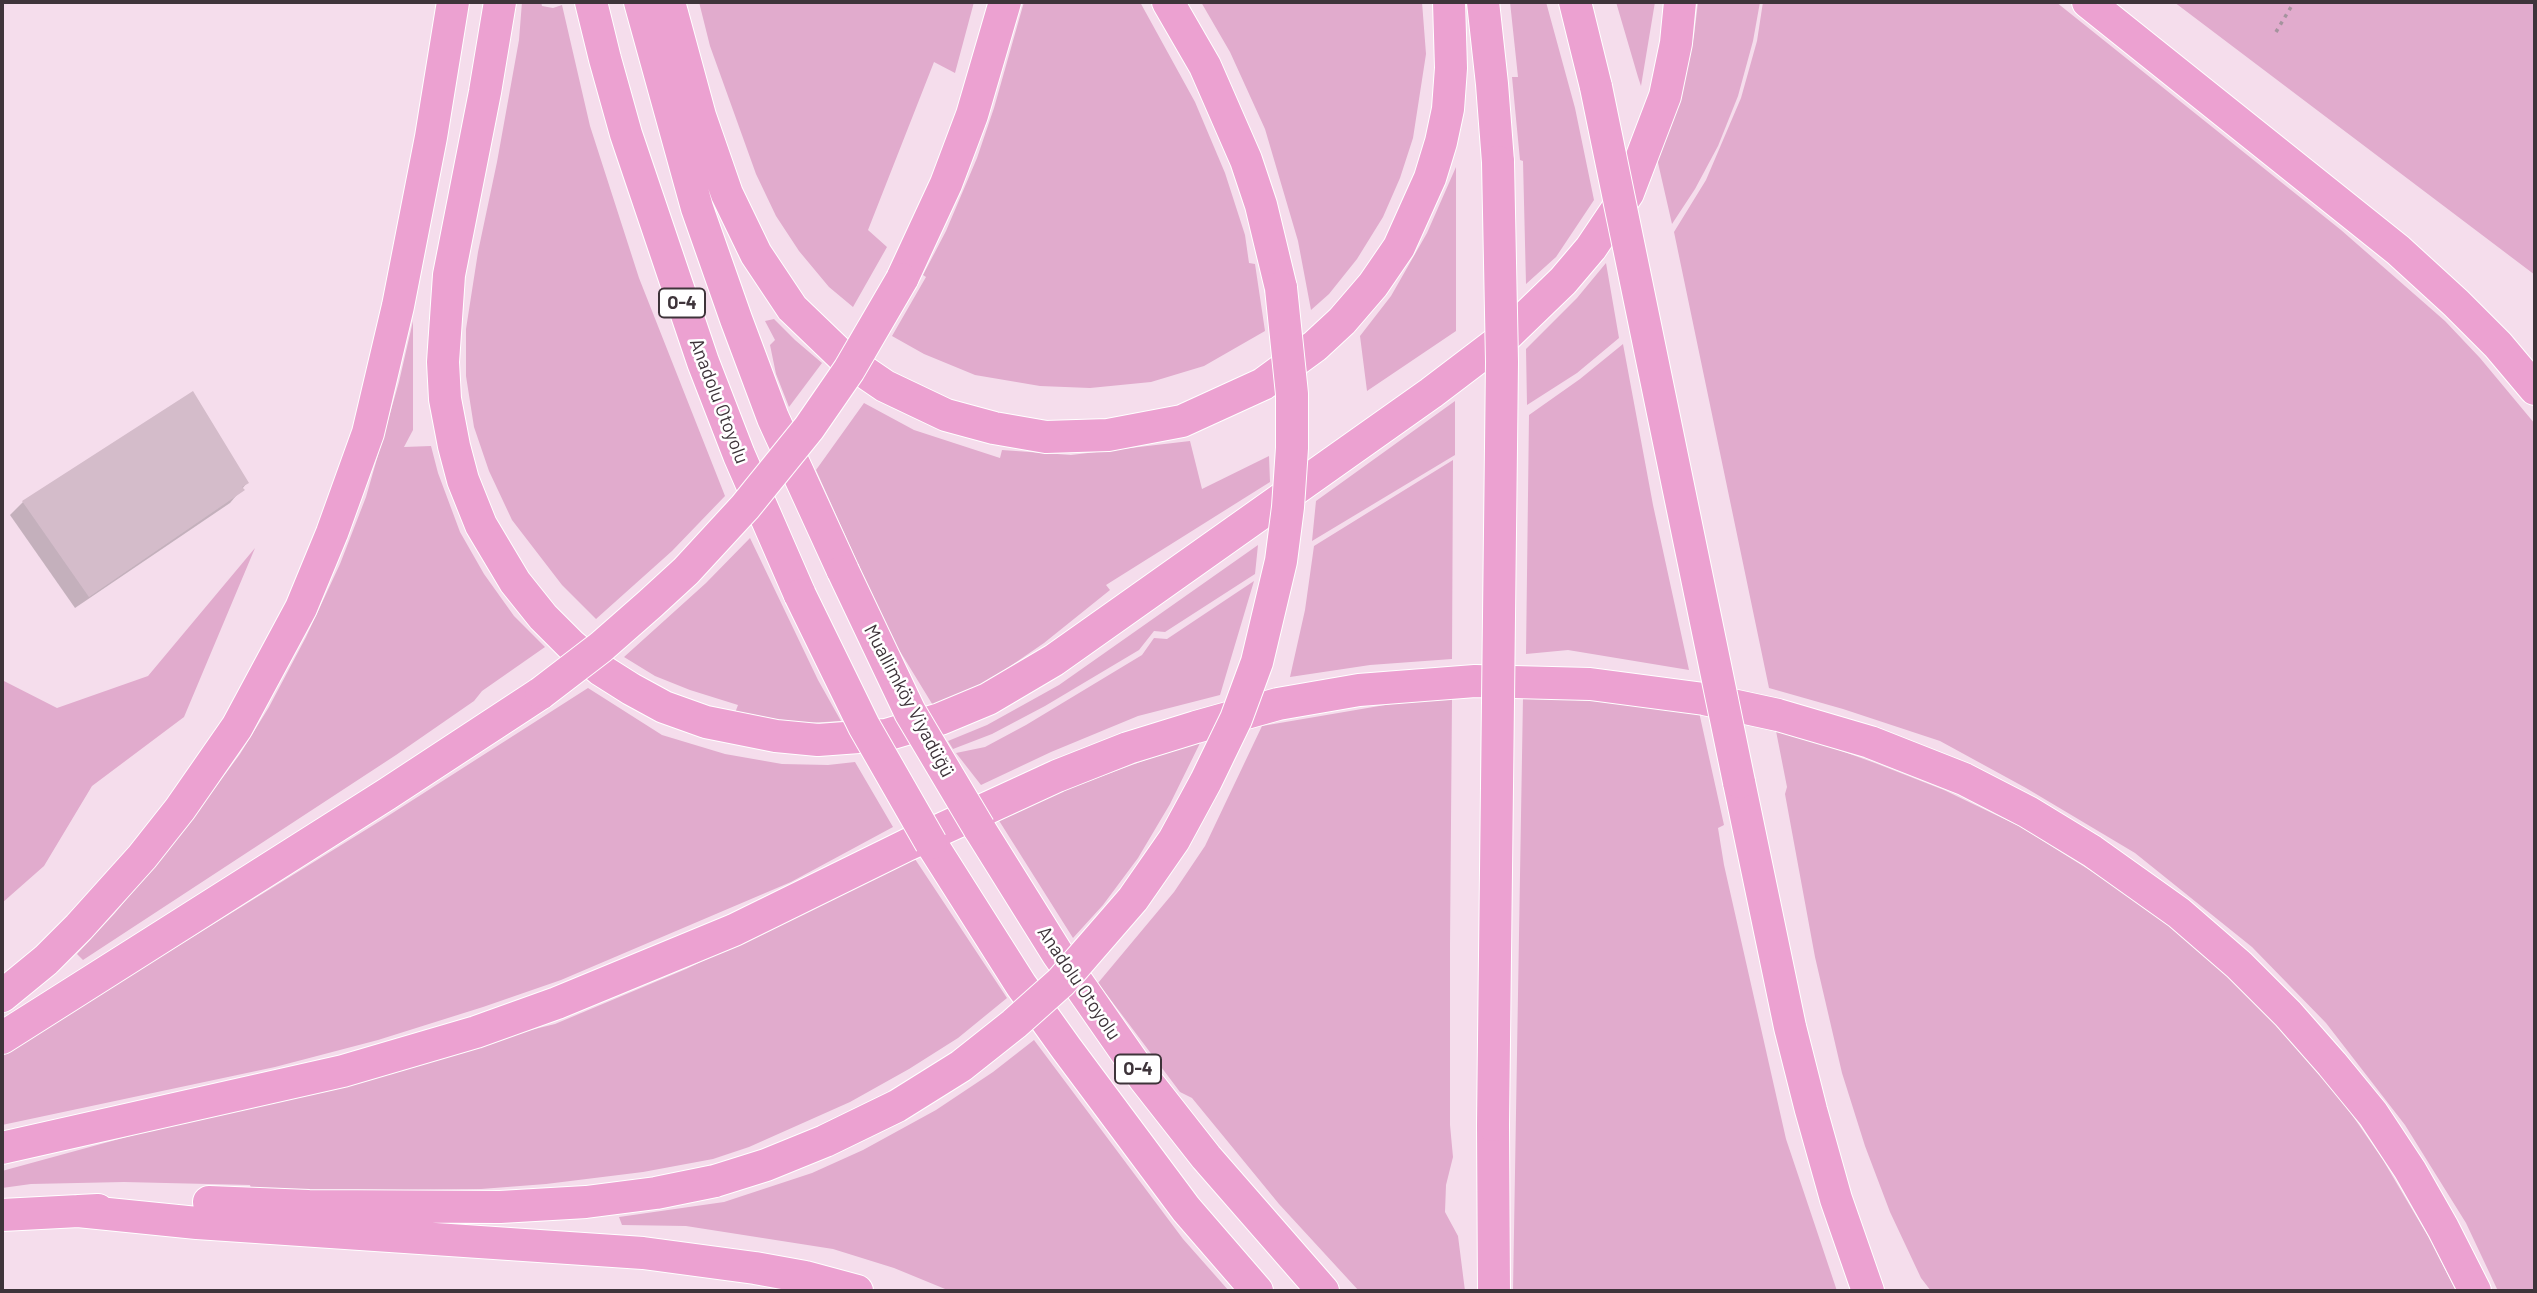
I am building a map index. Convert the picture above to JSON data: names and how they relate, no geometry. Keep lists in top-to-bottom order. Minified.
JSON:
{"streets":{"highway":["O-4","Anadolu Otoyolu","Muallimköy Viyadüğü"]},"crossings":[["Anadolu Otoyolu","Muallimköy Viyadüğü"]]}
